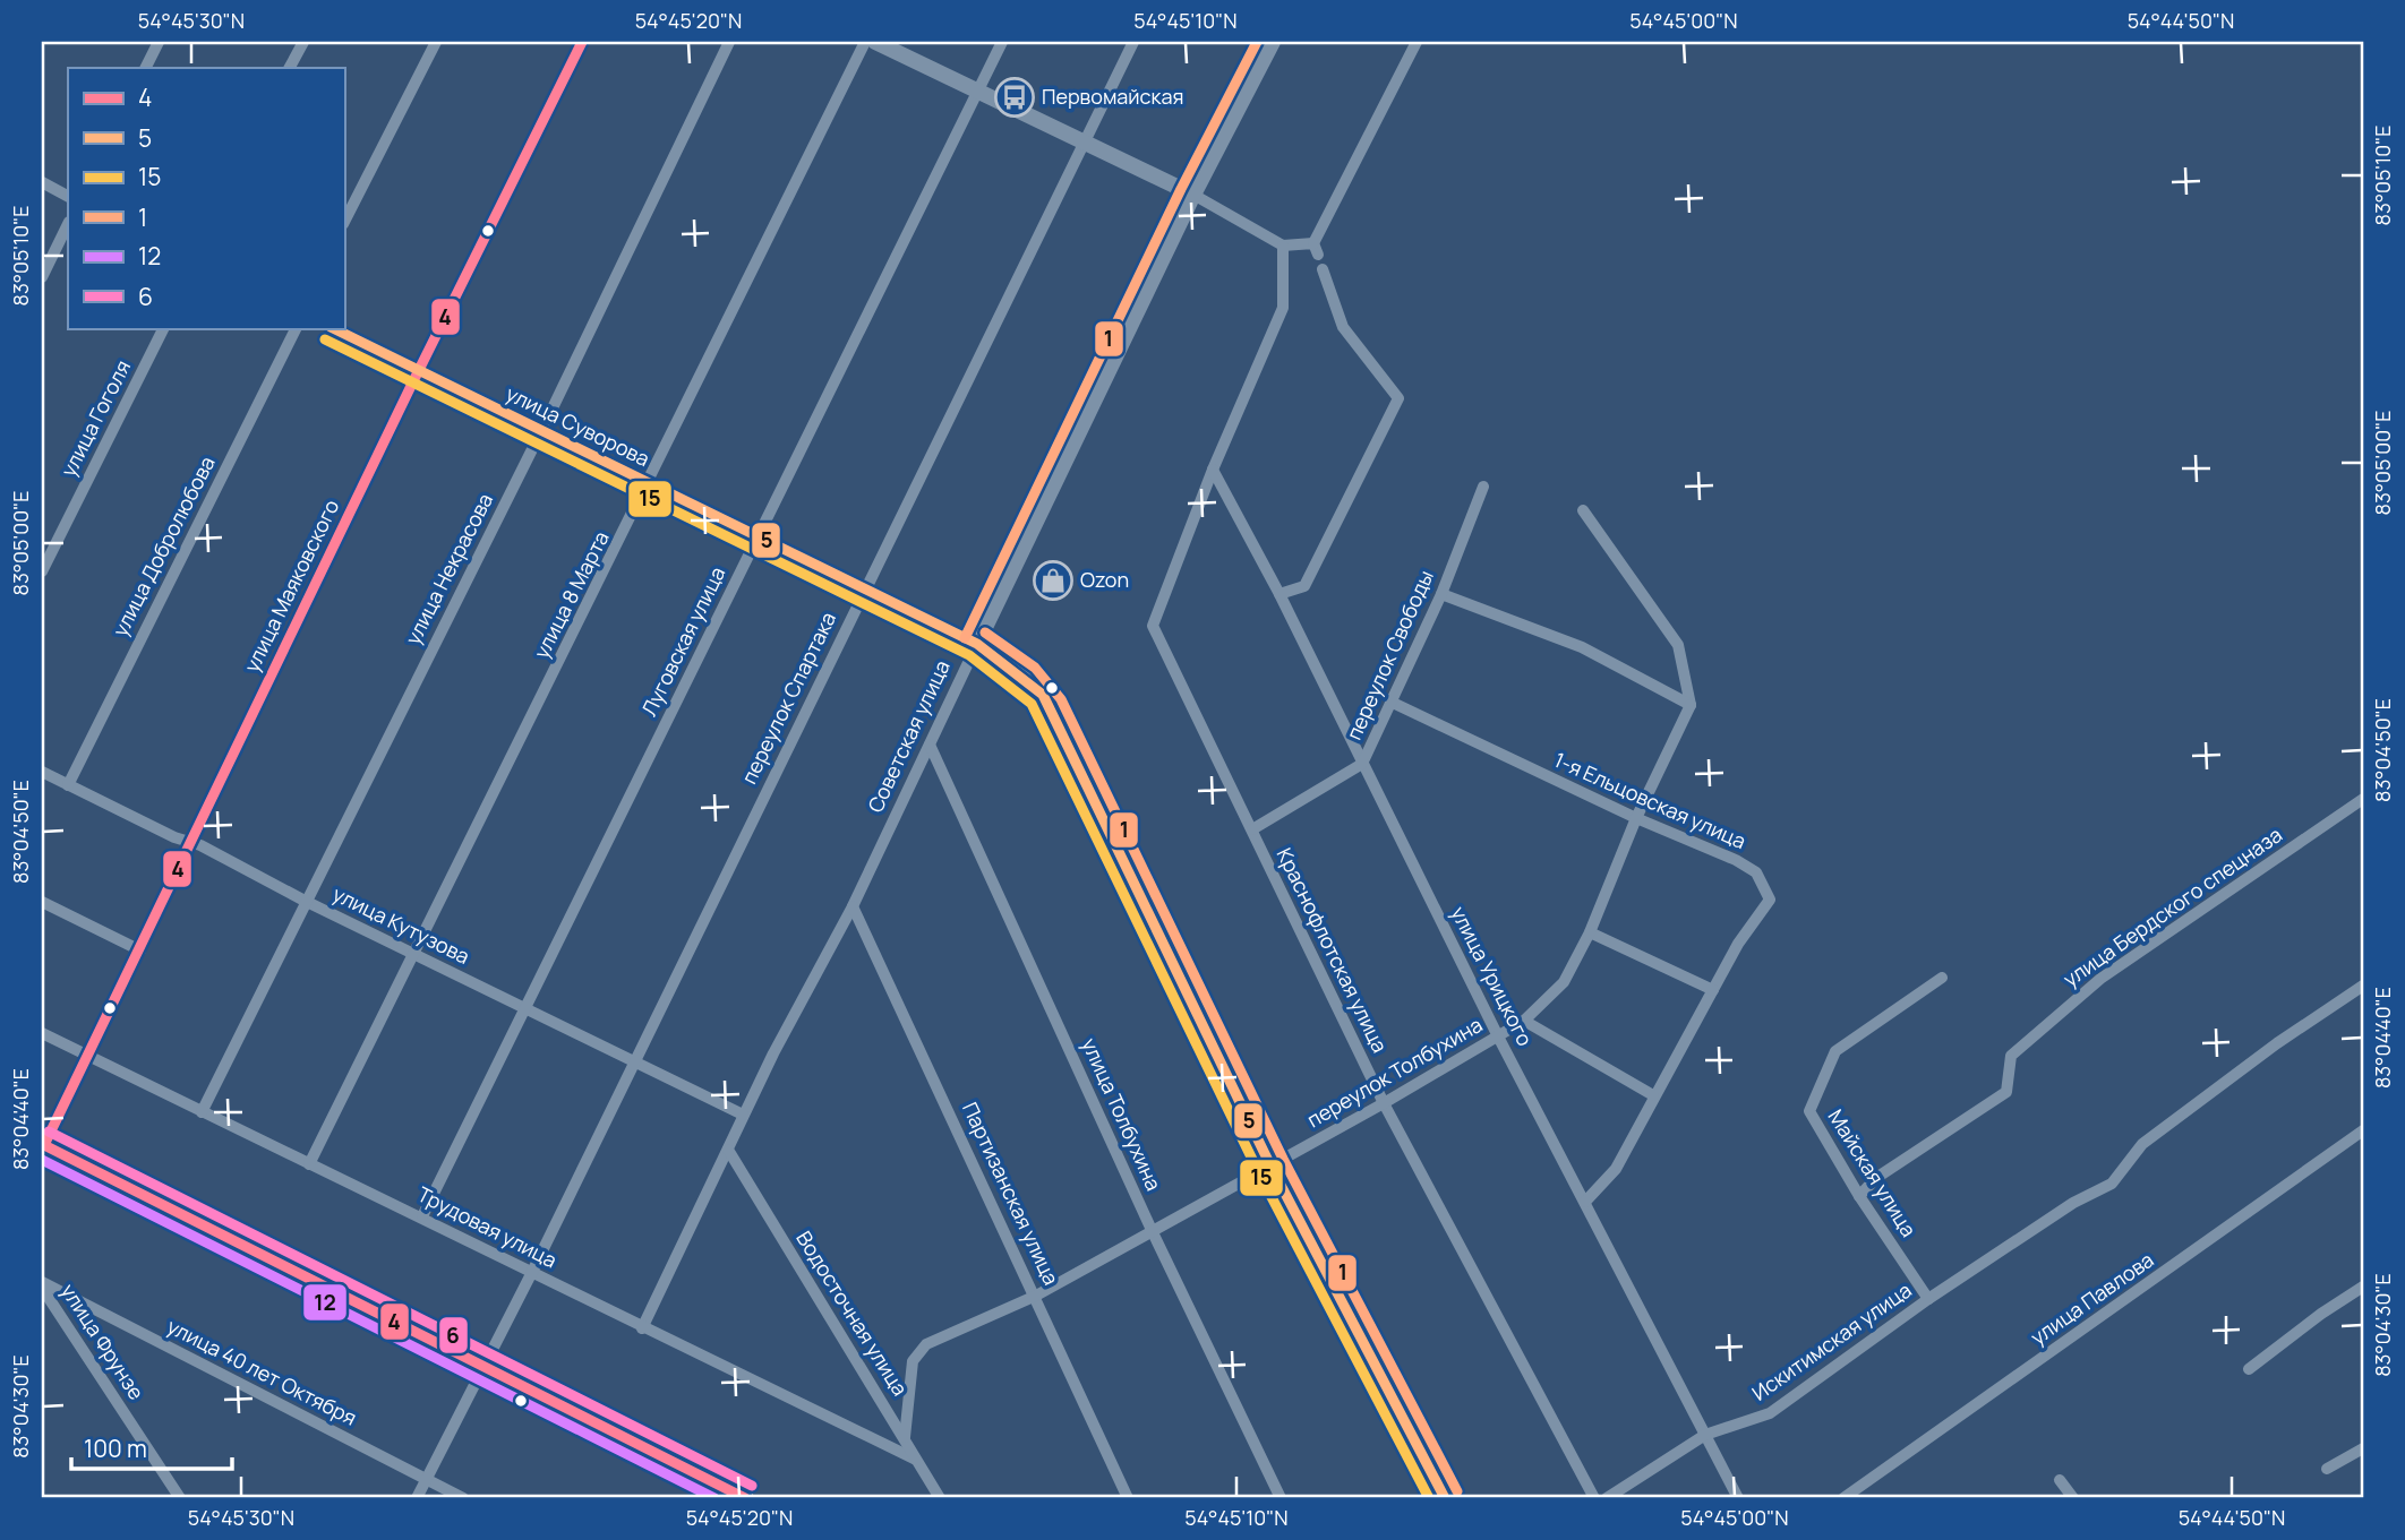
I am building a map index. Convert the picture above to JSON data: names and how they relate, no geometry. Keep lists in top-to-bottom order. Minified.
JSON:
{"streets":{"street":["улица Гоголя","улица Суворова","улица Добролюбова","улица Некрасова","улица Маяковского","улица 8 Марта","Луговская улица","переулок Свободы","переулок Спартака","Советская улица","1-я Ельцовская улица","улица Бердского спецназа","улица Кутузова","Краснофлотская улица","улица Урицкого","переулок Толбухина","улица Толбухина","Майская улица","Партизанская улица","Трудовая улица","улица Павлова","Водосточная улица","улица Фрунзе","Искитимская улица","улица 40 лет Октября"]},"crossings":[["улица Суворова","улица Некрасова"],["улица Суворова","улица Маяковского"],["улица Суворова","улица 8 Марта"],["улица Суворова","Луговская улица"],["улица Суворова","переулок Спартака"],["улица Суворова","Советская улица"],["улица Добролюбова","улица Кутузова"],["улица Некрасова","улица Кутузова"],["улица Некрасова","Трудовая улица"],["улица Маяковского","улица Кутузова"],["улица Маяковского","Трудовая улица"],["улица 8 Марта","улица Кутузова"],["улица 8 Марта","Трудовая улица"],["Луговская улица","улица Кутузова"],["Луговская улица","Трудовая улица"],["переулок Свободы","1-я Ельцовская улица"],["переулок Свободы","Краснофлотская улица"],["переулок Свободы","улица Урицкого"],["переулок Спартака","улица Кутузова"],["переулок Спартака","Трудовая улица"],["переулок Спартака","улица 40 лет Октября"],["Советская улица","улица Кутузова"],["Советская улица","улица Толбухина"],["Советская улица","Партизанская улица"],["Советская улица","Трудовая улица"],["Советская улица","Водосточная улица"],["1-я Ельцовская улица","улица Урицкого"],["1-я Ельцовская улица","переулок Толбухина"],["улица Бердского спецназа","Майская улица"],["Краснофлотская улица","улица Урицкого"],["Краснофлотская улица","переулок Толбухина"],["улица Урицкого","переулок Толбухина"],["улица Урицкого","Искитимская улица"],["переулок Толбухина","улица Толбухина"],["переулок Толбухина","Партизанская улица"],["переулок Толбухина","Водосточная улица"],["Майская улица","Искитимская улица"],["Трудовая улица","Водосточная улица"],["улица Фрунзе","улица 40 лет Октября"]],"places":{"bus stop":["Первомайская"],"shop":["Ozon"]},"lines":["transit line 4","transit line 1","transit line 5","transit line 15","transit line 6","transit line 12"],"legend":["4","5","15","1","12","6"],"scale_bar":"100 m","coordinates":["54°45'30\"N","54°45'20\"N","54°45'10\"N","54°45'00\"N","54°44'50\"N","83°05'10\"E","83°05'00\"E","83°04'50\"E","83°04'40\"E","83°04'30\"E"]}
